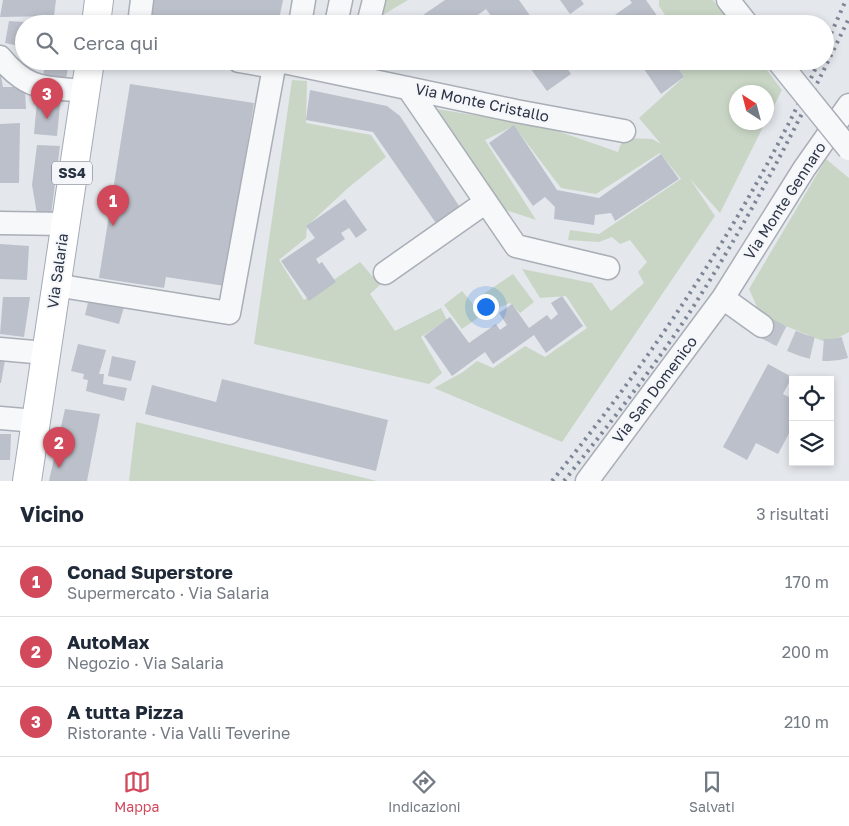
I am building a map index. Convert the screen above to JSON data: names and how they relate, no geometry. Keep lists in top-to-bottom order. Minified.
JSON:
{"streets":{"main road":["SS4","Via Salaria"],"street":["Via Monte Cristallo","Via Monte Gennaro","Via San Domenico"]},"crossings":[["Via Monte Gennaro","Via San Domenico"]],"north":"top left","page":{"search":"Cerca qui","pins":["3","1","2"],"heading":["Vicino","3 risultati"],"list":[{"mark":"1","name":"Conad Superstore","note":"Supermercato · Via Salaria","value":"170 m"},{"mark":"2","name":"AutoMax","note":"Negozio · Via Salaria","value":"200 m"},{"mark":"3","name":"A tutta Pizza","note":"Ristorante · Via Valli Teverine","value":"210 m"}],"nav":["Mappa","Indicazioni","Salvati"]}}
